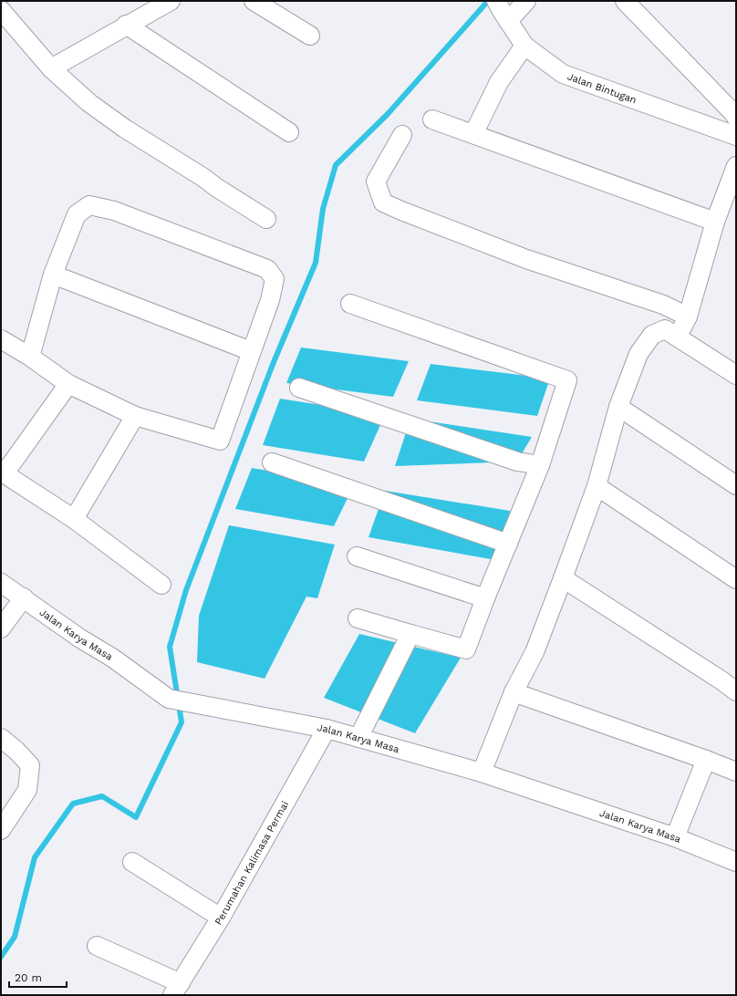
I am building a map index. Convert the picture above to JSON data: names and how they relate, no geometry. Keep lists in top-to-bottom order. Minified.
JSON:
{"streets":{"street":["Jalan Bintugan","Jalan Karya Masa","Perumahan Kalimasa Permai"]},"crossings":[["Jalan Karya Masa","Perumahan Kalimasa Permai"]],"scale_bar":"20 m"}
